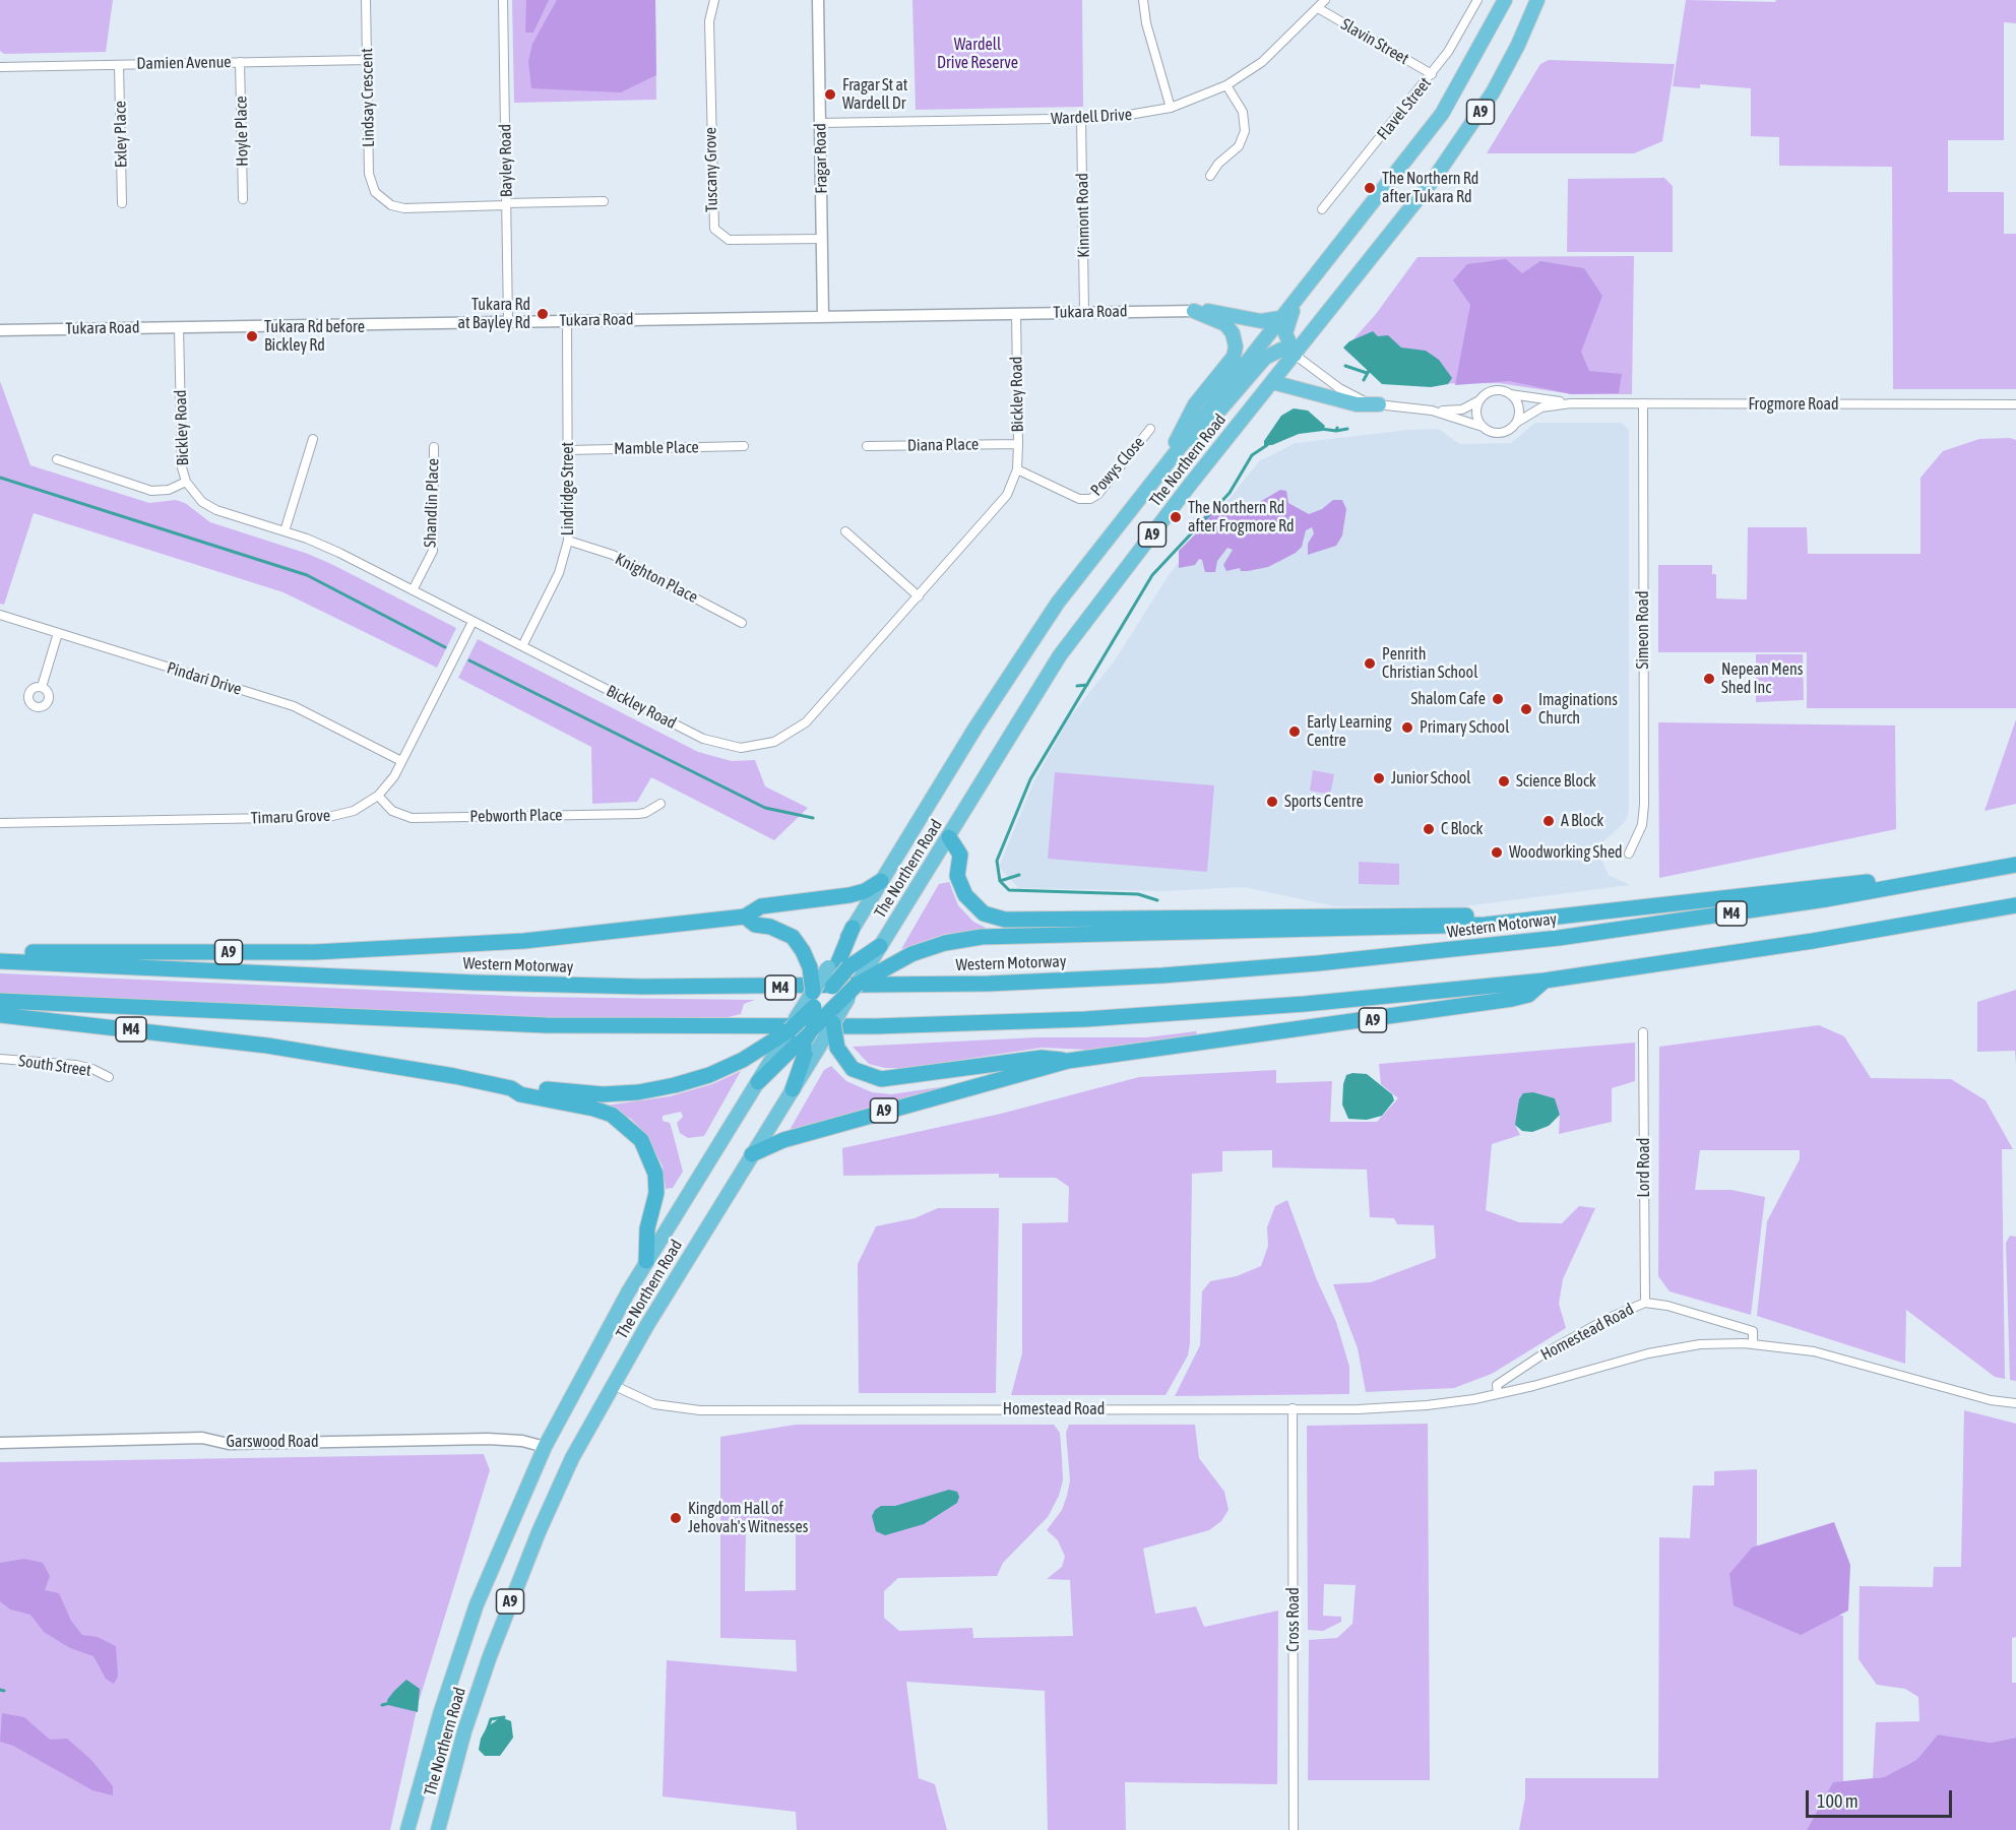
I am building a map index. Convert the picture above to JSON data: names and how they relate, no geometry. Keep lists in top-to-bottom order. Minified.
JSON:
{"streets":{"highway":["A9","The Northern Road","M4","Western Motorway"],"street":["Slavin Street","Damien Avenue","Lindsay Crescent","Flavel Street","Wardell Drive","Hoyle Place","Exley Place","Fragar Road","Bayley Road","Tuscany Grove","Kinmont Road","Tukara Road","Bickley Road","Frogmore Road","Diana Place","Mamble Place","Powys Close","Lindridge Street","Shandlin Place","Knighton Place","Simeon Road","Pindari Drive","Pebworth Place","Timaru Grove","South Street","Lord Road","Homestead Road","Garswood Road","Cross Road"]},"crossings":[["Slavin Street","Flavel Street"],["Slavin Street","Wardell Drive"],["Damien Avenue","Lindsay Crescent"],["Damien Avenue","Hoyle Place"],["Damien Avenue","Exley Place"],["A9","The Northern Road"],["A9","M4"],["A9","Western Motorway"],["Wardell Drive","Fragar Road"],["Wardell Drive","Kinmont Road"],["Fragar Road","Tuscany Grove"],["Fragar Road","Tukara Road"],["Bayley Road","Tukara Road"],["Kinmont Road","Tukara Road"],["Tukara Road","Bickley Road"],["Tukara Road","Lindridge Street"],["Bickley Road","Diana Place"],["Bickley Road","Powys Close"],["Bickley Road","Lindridge Street"],["Bickley Road","Shandlin Place"],["Bickley Road","Timaru Grove"],["Frogmore Road","Simeon Road"],["Mamble Place","Lindridge Street"],["The Northern Road","M4"],["The Northern Road","Homestead Road"],["The Northern Road","Garswood Road"],["Lindridge Street","Knighton Place"],["Pindari Drive","Timaru Grove"],["Pebworth Place","Timaru Grove"],["M4","Western Motorway"],["Lord Road","Homestead Road"],["Homestead Road","Cross Road"]],"parks":["Wardell Drive Reserve"],"places":["Fragar St at Wardell Dr","The Northern Rd after Tukara Rd","Tukara Rd at Bayley Rd","Tukara Rd before Bickley Rd","The Northern Rd after Frogmore Rd","Penrith Christian School","Nepean Mens Shed Inc","Shalom Cafe","Imaginations Church","Primary School","Early Learning Centre","Junior School","Science Block","Sports Centre","A Block","C Block","Woodworking Shed","Kingdom Hall of Jehovah's Witnesses"],"scale_bar":"100 m"}
